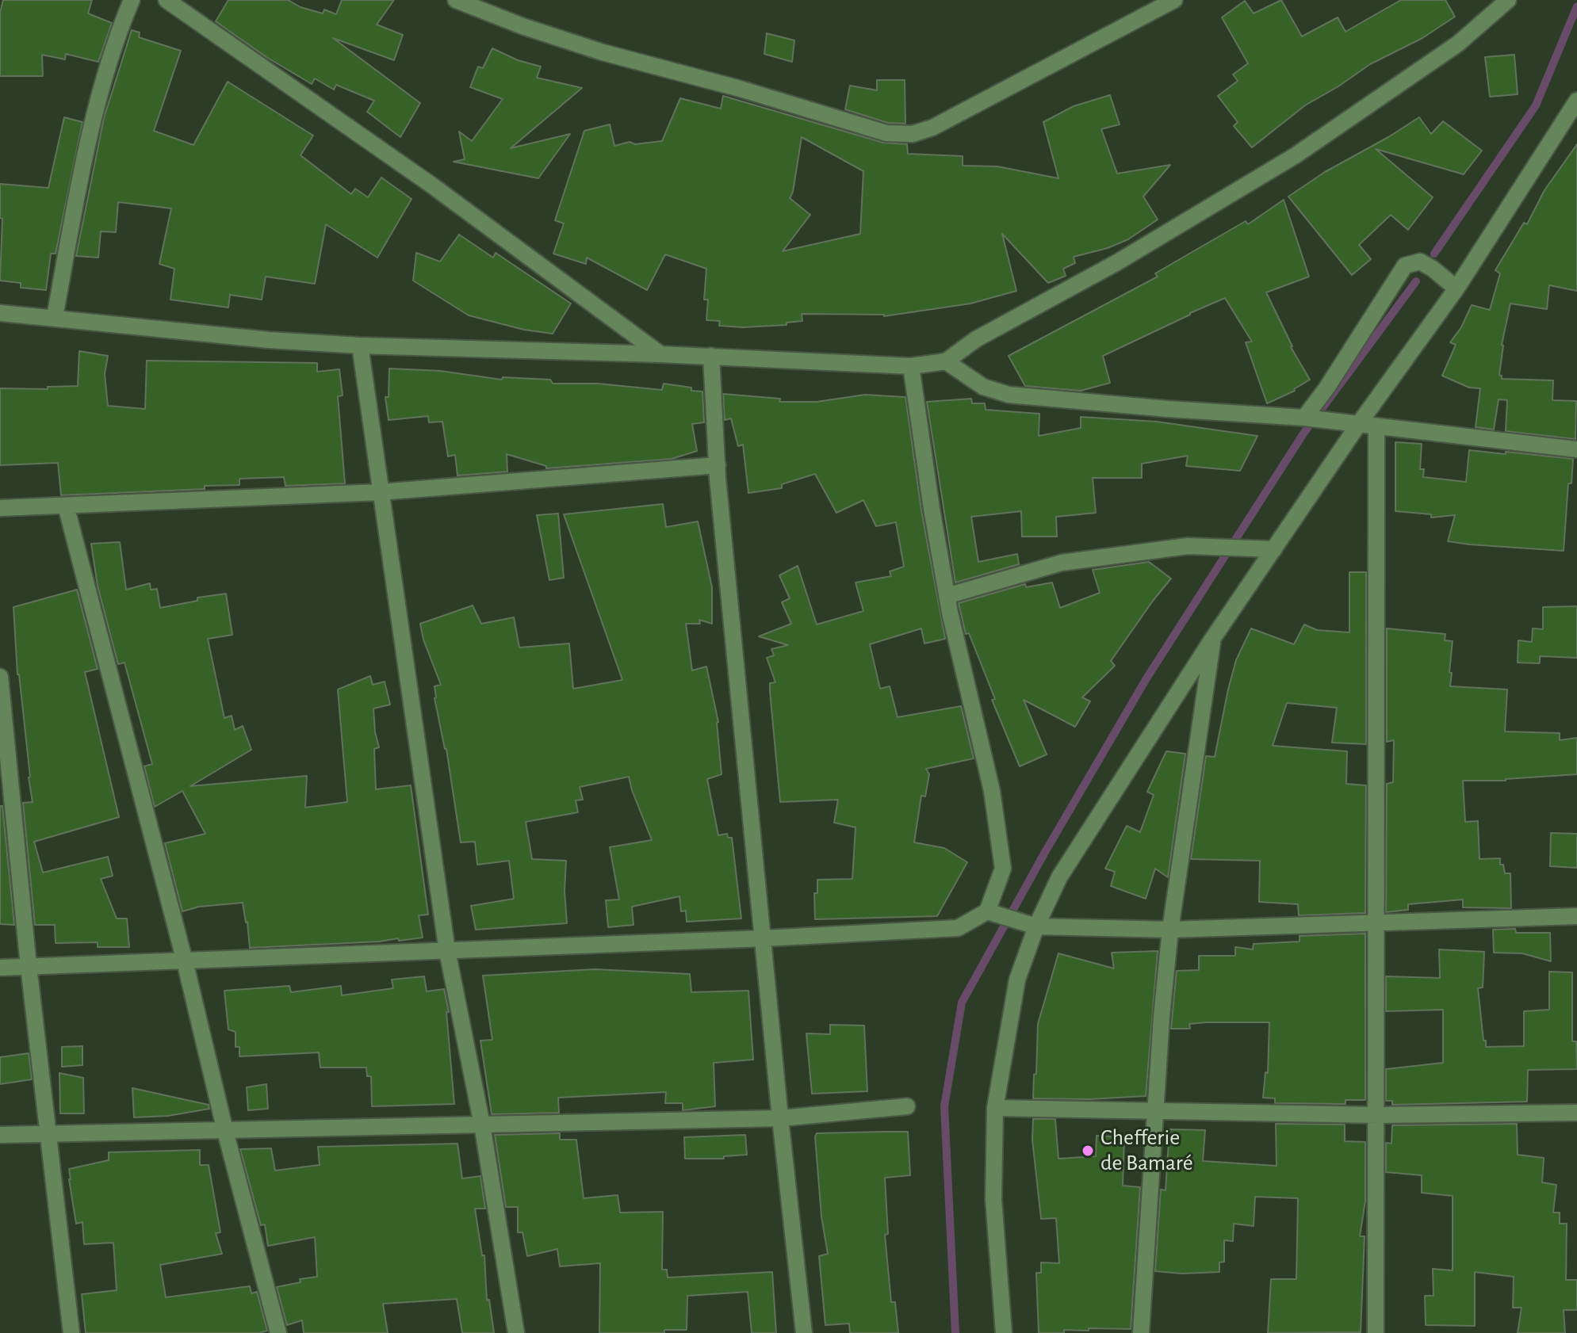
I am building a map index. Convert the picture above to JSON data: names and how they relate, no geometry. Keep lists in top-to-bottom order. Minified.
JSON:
{"places":["Chefferie de Bamaré"]}
